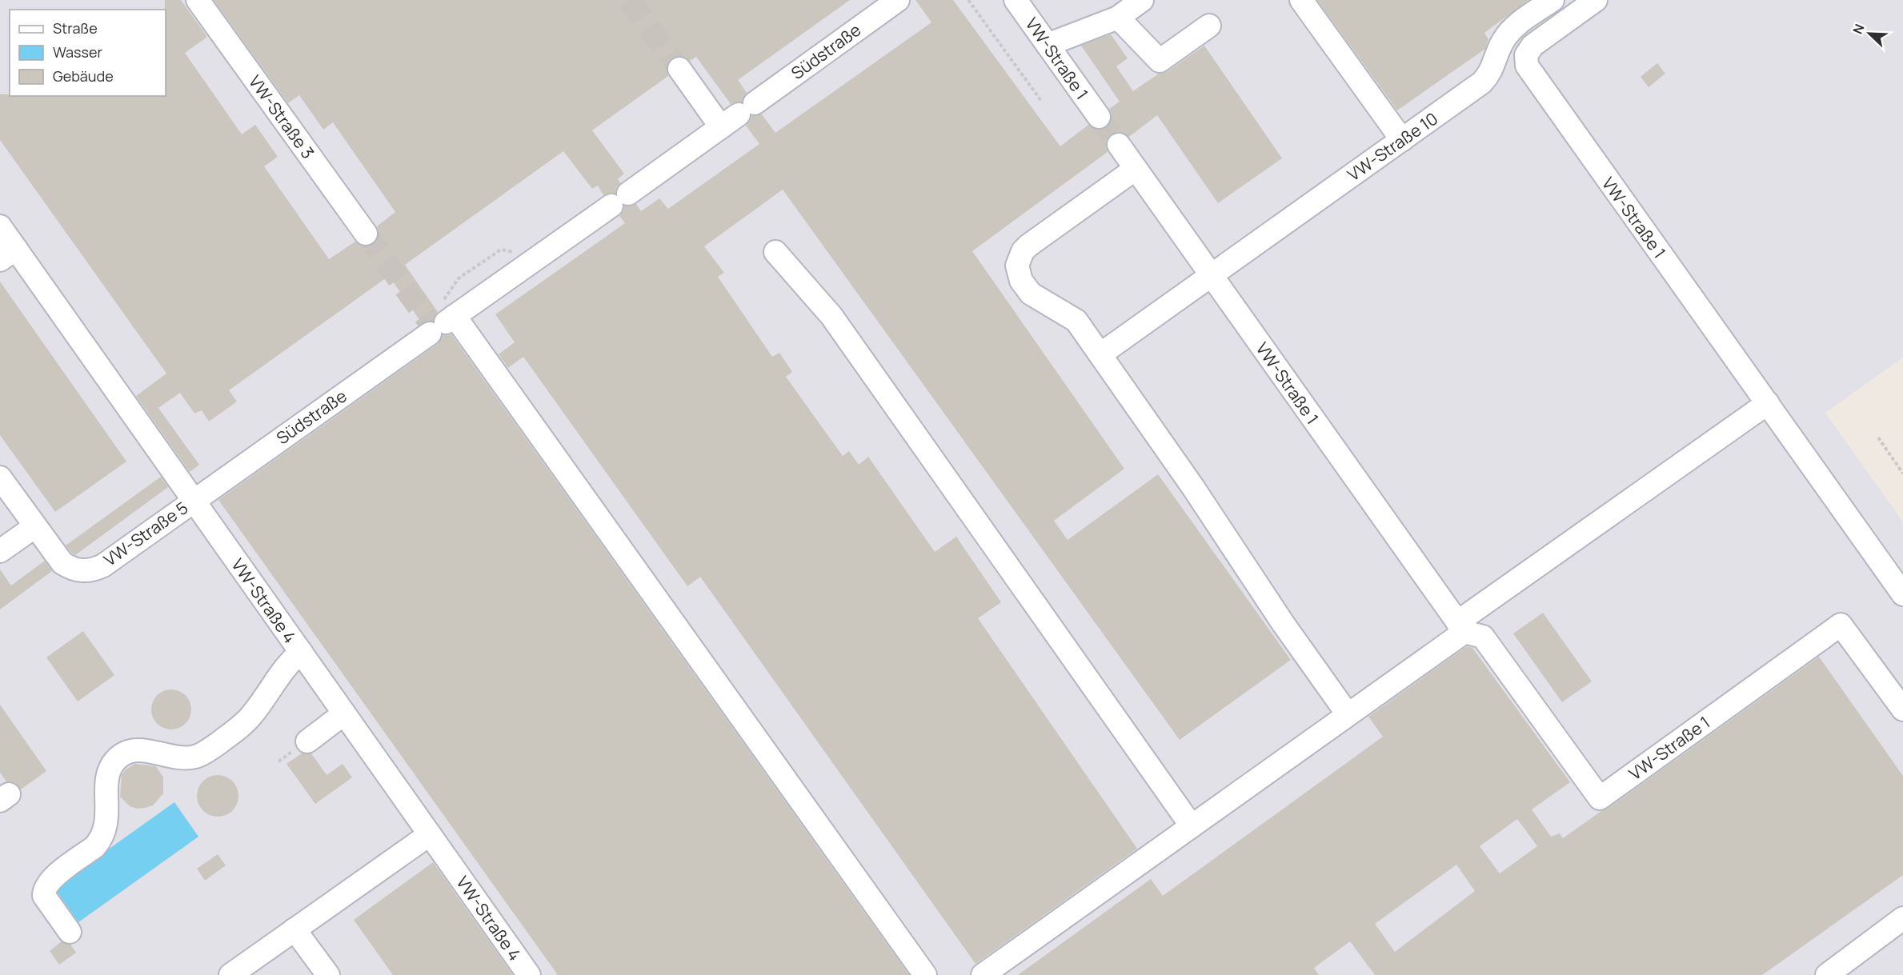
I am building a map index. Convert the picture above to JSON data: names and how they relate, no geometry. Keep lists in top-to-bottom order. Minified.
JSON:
{"streets":{"street":["Südstraße","VW-Straße 1","VW-Straße 3","VW-Straße 10","VW-Straße 5","VW-Straße 4"]},"crossings":[["Südstraße","VW-Straße 5"],["Südstraße","VW-Straße 4"],["VW-Straße 1","VW-Straße 10"],["VW-Straße 5","VW-Straße 4"]],"legend":["Straße","Wasser","Gebäude"],"north":"top left"}
